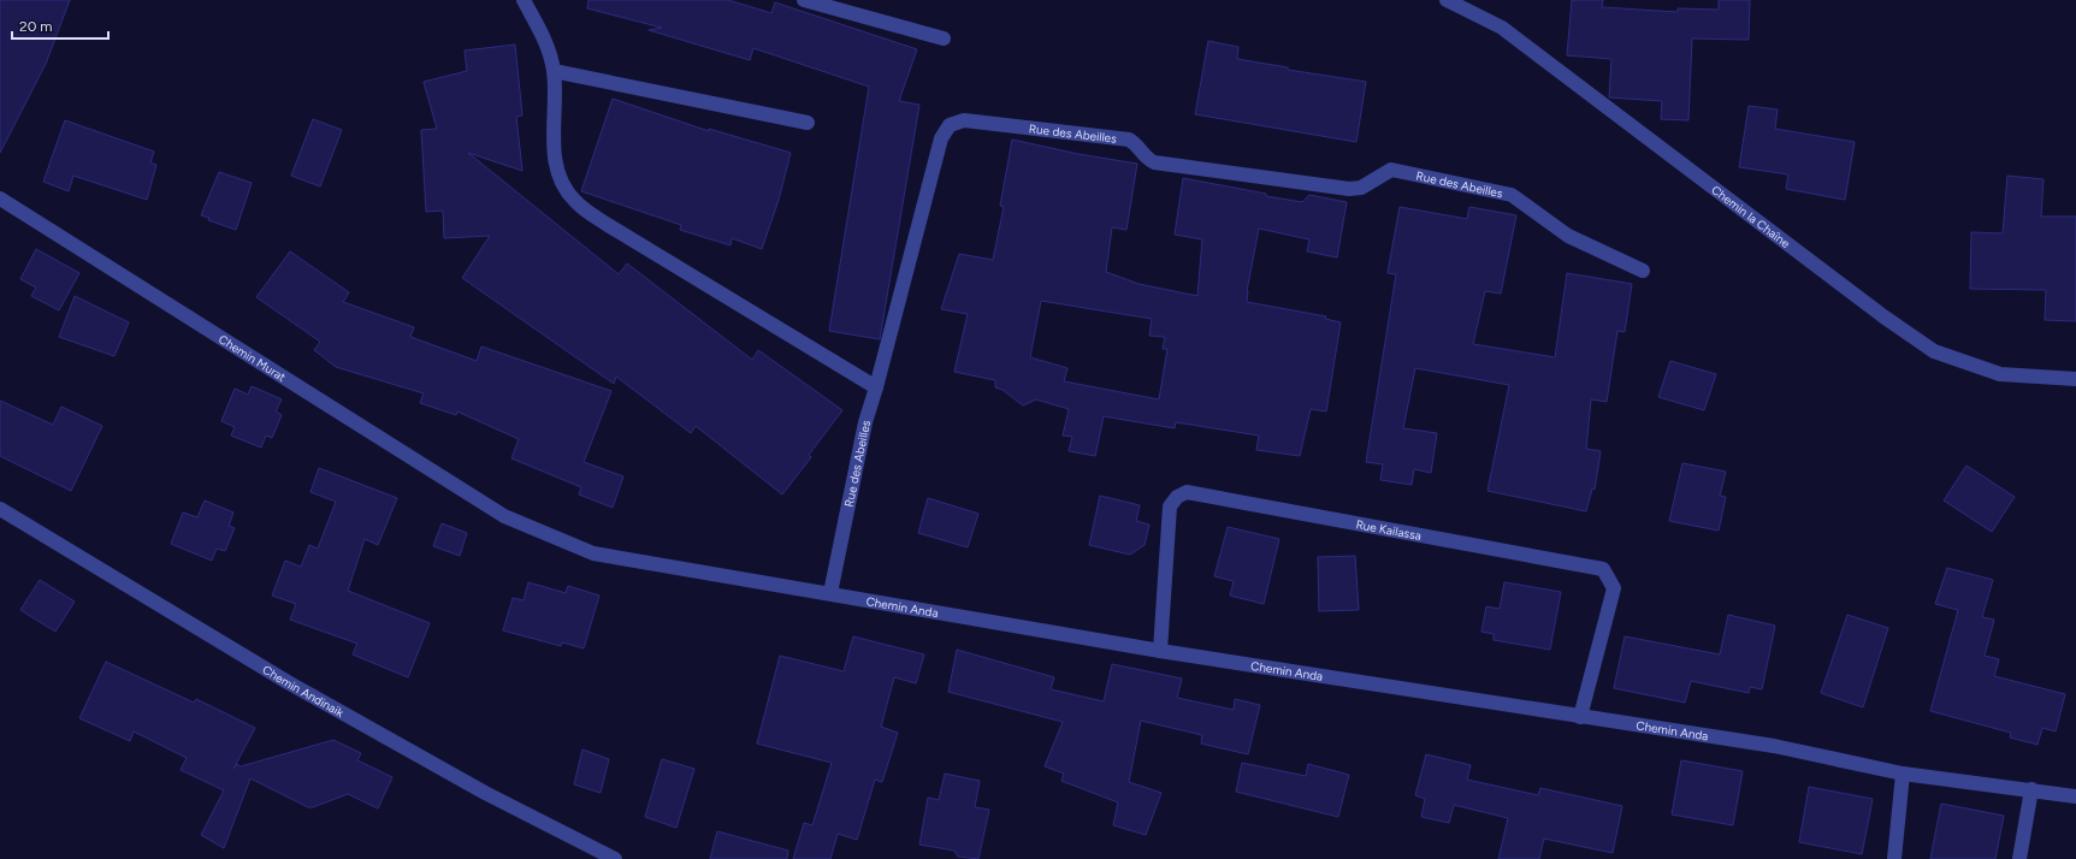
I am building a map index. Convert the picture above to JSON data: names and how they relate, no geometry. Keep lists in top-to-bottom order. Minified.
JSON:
{"streets":{"street":["Rue des Abeilles","Chemin la Chaîne","Chemin Murat","Rue Kailassa","Chemin Anda","Chemin Andinaik"]},"crossings":[["Rue des Abeilles","Chemin Anda"],["Chemin Murat","Chemin Anda"],["Rue Kailassa","Chemin Anda"]],"scale_bar":"20 m"}
